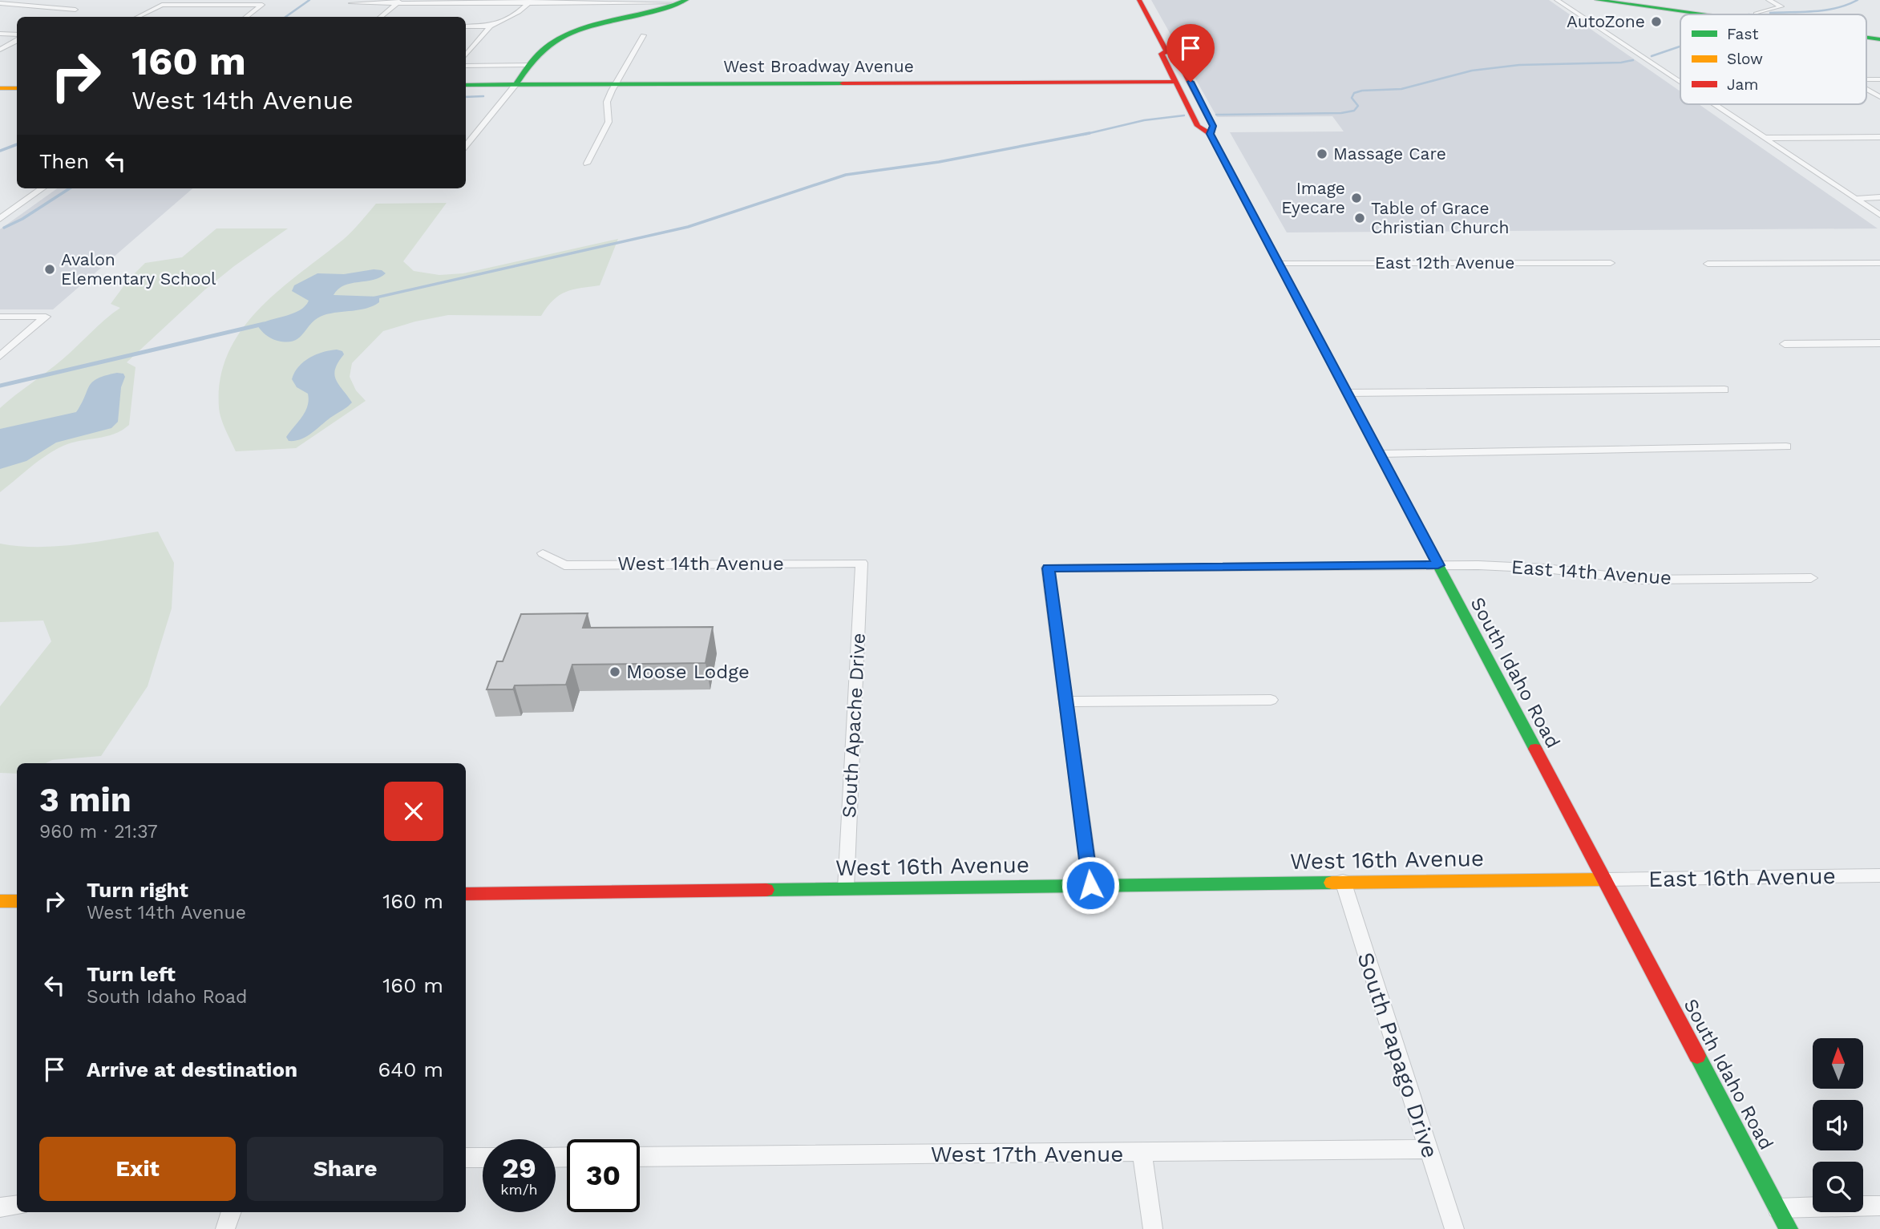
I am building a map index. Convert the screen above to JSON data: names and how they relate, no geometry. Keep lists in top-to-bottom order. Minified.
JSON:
{"streets":{"main road":["West Broadway Avenue","South Idaho Road","West 16th Avenue"],"street":["East 12th Avenue","West 14th Avenue","East 14th Avenue","South Apache Drive","East 16th Avenue","South Papago Drive","West 17th Avenue"]},"crossings":[["West Broadway Avenue","South Idaho Road"],["East 12th Avenue","South Idaho Road"],["West 14th Avenue","South Apache Drive"],["East 14th Avenue","South Idaho Road"],["South Idaho Road","West 16th Avenue"],["South Idaho Road","East 16th Avenue"],["South Apache Drive","West 16th Avenue"],["West 16th Avenue","East 16th Avenue"],["West 16th Avenue","South Papago Drive"],["South Papago Drive","West 17th Avenue"]],"places":["AutoZone","Massage Care","Image Eyecare","Table of Grace Christian Church","Avalon Elementary School","Moose Lodge"],"legend":["Fast","Slow","Jam"],"north":"top","page":{"turn":["160 m","West 14th Avenue"],"then":"Then","heading":["3 min","960 m · 21:37"],"list":[{"name":"Turn right","note":"West 14th Avenue","value":"160 m"},{"name":"Turn left","note":"South Idaho Road","value":"160 m"},{"name":"Arrive at destination","value":"640 m"}],"buttons":["Exit","Share"],"speed":"29 km/h","limit":"30"}}
